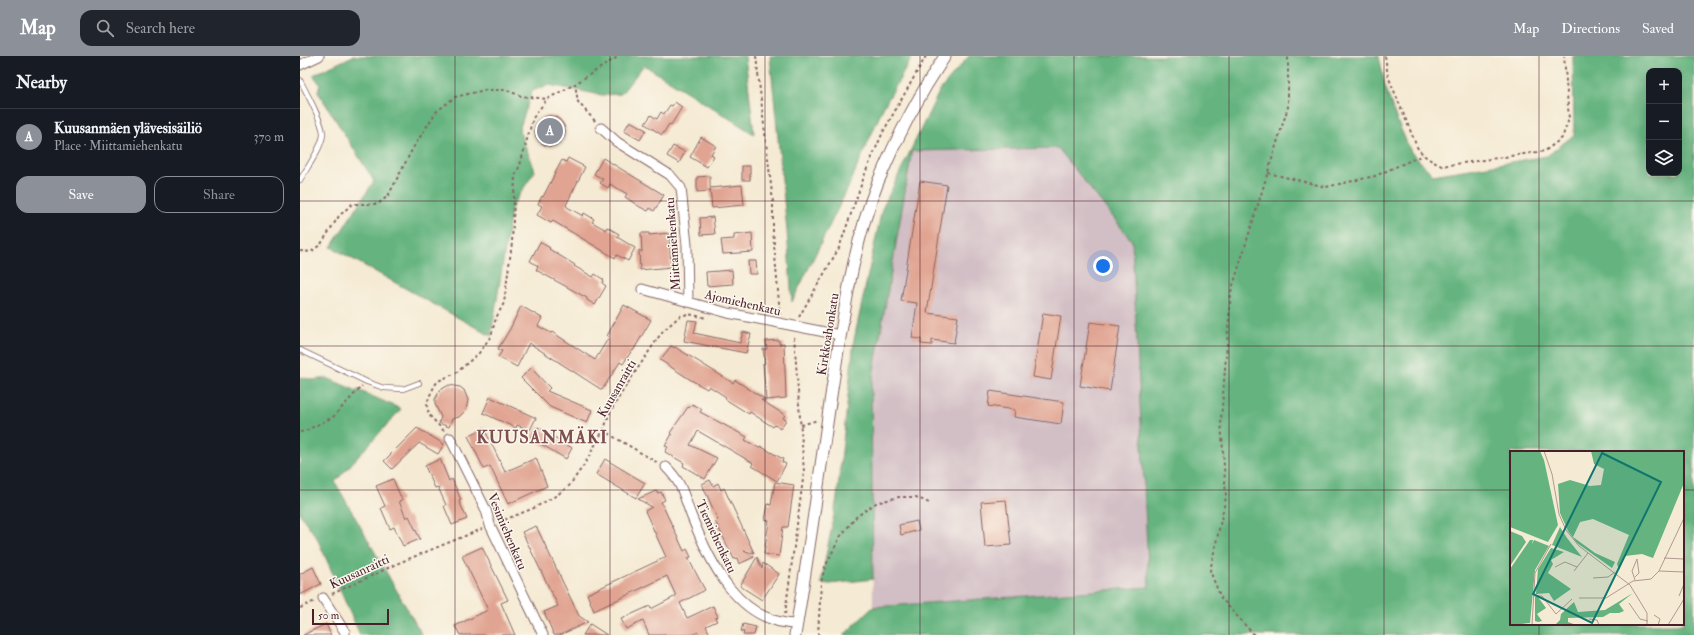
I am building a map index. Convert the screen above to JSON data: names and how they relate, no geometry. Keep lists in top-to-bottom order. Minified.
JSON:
{"streets":{"street":["Miittamiehenkatu","Ajomiehenkatu","Kirkkoahonkatu","Vesimiehenkatu","Tiemiehenkatu"],"path":["Kuusanraitti"]},"crossings":[["Miittamiehenkatu","Ajomiehenkatu"],["Ajomiehenkatu","Kirkkoahonkatu"],["Kirkkoahonkatu","Tiemiehenkatu"],["Kuusanraitti","Vesimiehenkatu"]],"districts":["KUUSANMÄKI"],"scale_bar":"50 m","page":{"header":"Map","search":"Search here","nav":["Map","Directions","Saved"],"heading":"Nearby","map_buttons":["+","−"],"list":[{"mark":"A","name":"Kuusanmäen ylävesisäiliö","note":"Place · Miittamiehenkatu","value":"370 m"}],"pins":"A","buttons":["Save","Share"],"scale":"50 m"}}
